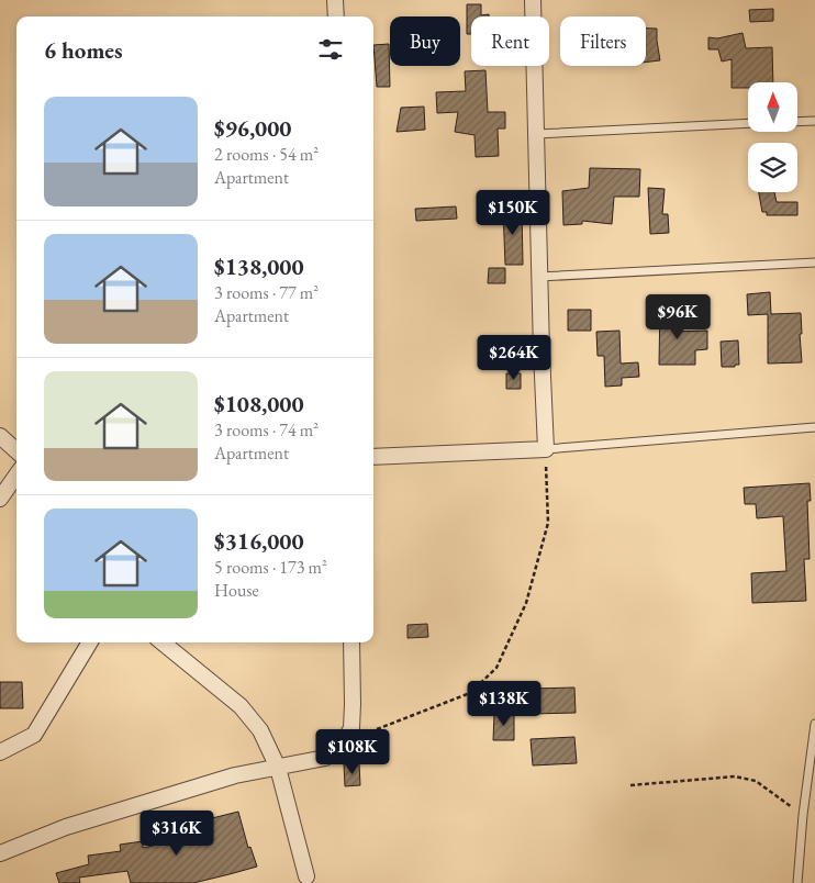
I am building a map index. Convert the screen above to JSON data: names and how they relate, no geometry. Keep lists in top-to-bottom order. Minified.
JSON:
{"north":"top","page":{"chip":["Buy","Rent","Filters"],"heading":"6 homes","list":[{"name":"$96,000","note":"2 rooms · 54 m² · Apartment"},{"name":"$138,000","note":"3 rooms · 77 m² · Apartment"},{"name":"$108,000","note":"3 rooms · 74 m² · Apartment"},{"name":"$316,000","note":"5 rooms · 173 m² · House"}],"price":["$150K","$96K","$264K","$138K","$108K","$316K"]}}
